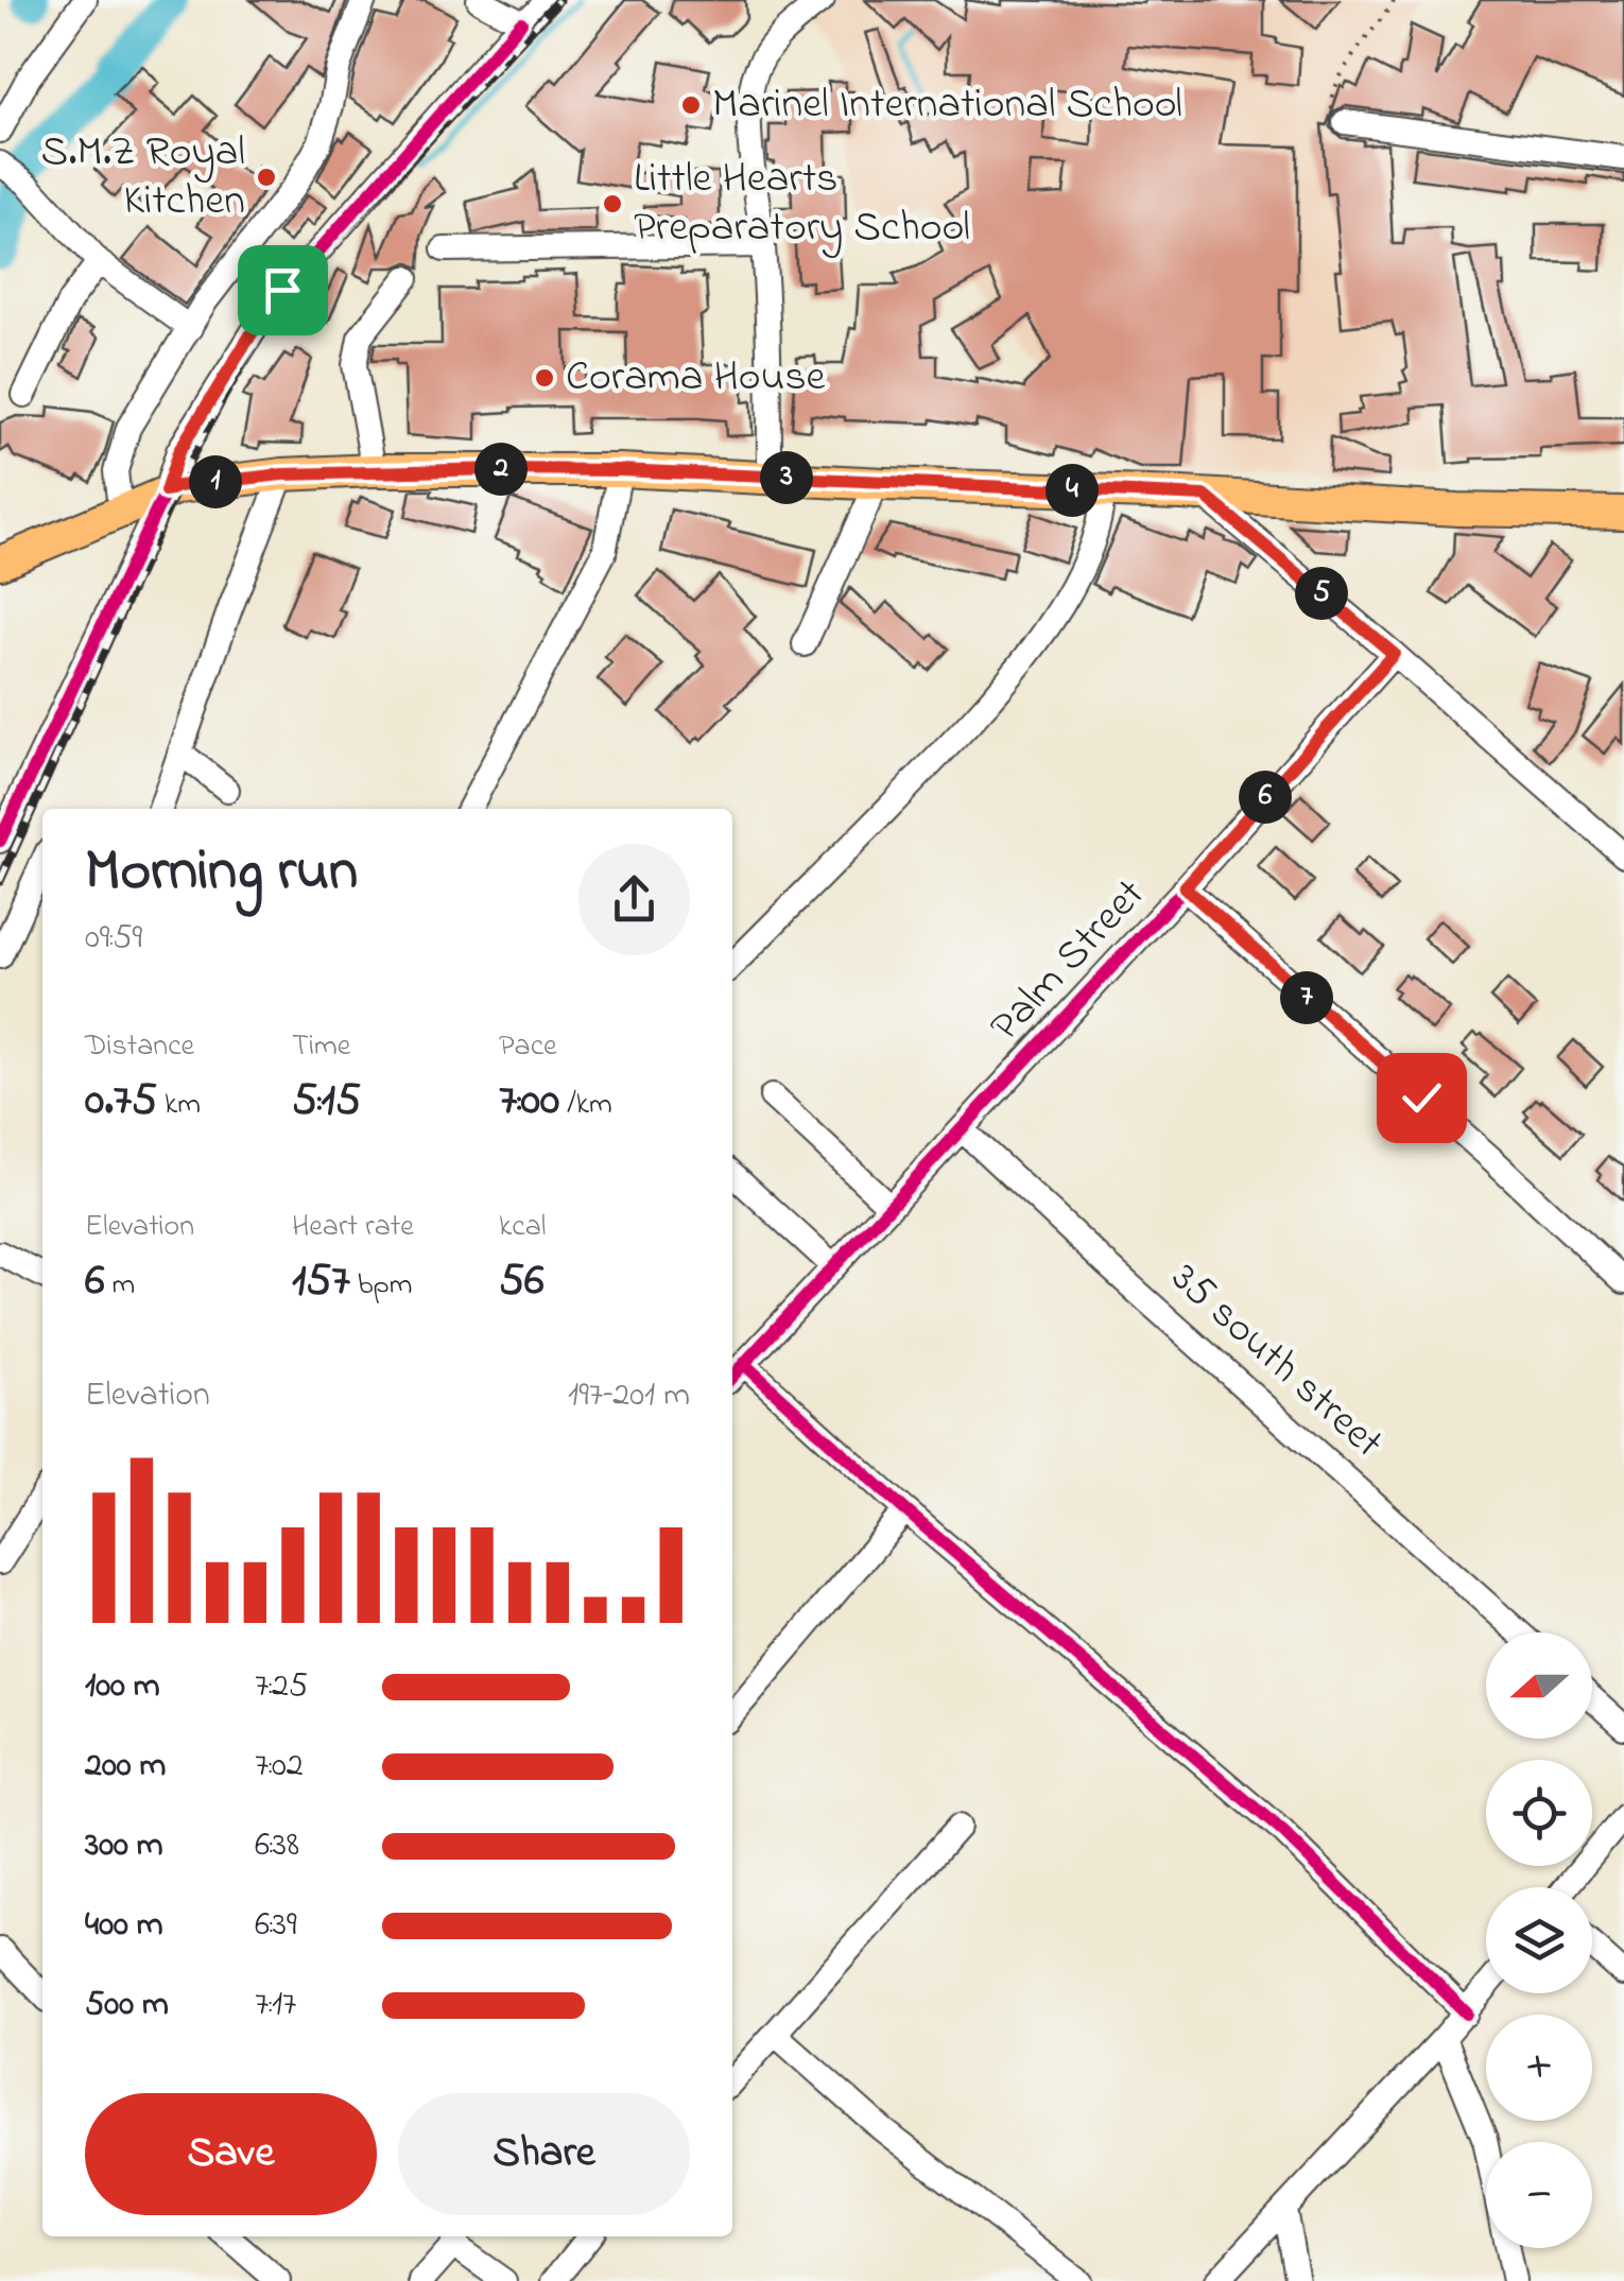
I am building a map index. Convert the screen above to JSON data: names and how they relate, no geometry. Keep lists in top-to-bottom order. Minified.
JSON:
{"streets":{"street":["Palm Street","35 south street"]},"crossings":[["Palm Street","35 south street"]],"places":["Marinel International School","S.M.Z Royal Kitchen","Little Hearts Preparatory School","Corama House"],"north":"left","page":{"pins":["2","3","1","4","5","6","7"],"heading":["Morning run","09:59"],"stats":[["Distance","0.75 km"],["Time","5:15"],["Pace","7:00 /km"],["Elevation","6 m"],["Heart rate","157 bpm"],["kcal","56"]],"chart":["Elevation","197–201 m"],"map_buttons":["+","−"],"list":[{"name":"100 m","note":"7:25"},{"name":"200 m","note":"7:02"},{"name":"300 m","note":"6:38"},{"name":"400 m","note":"6:39"},{"name":"500 m","note":"7:17"}],"buttons":["Save","Share"]}}
